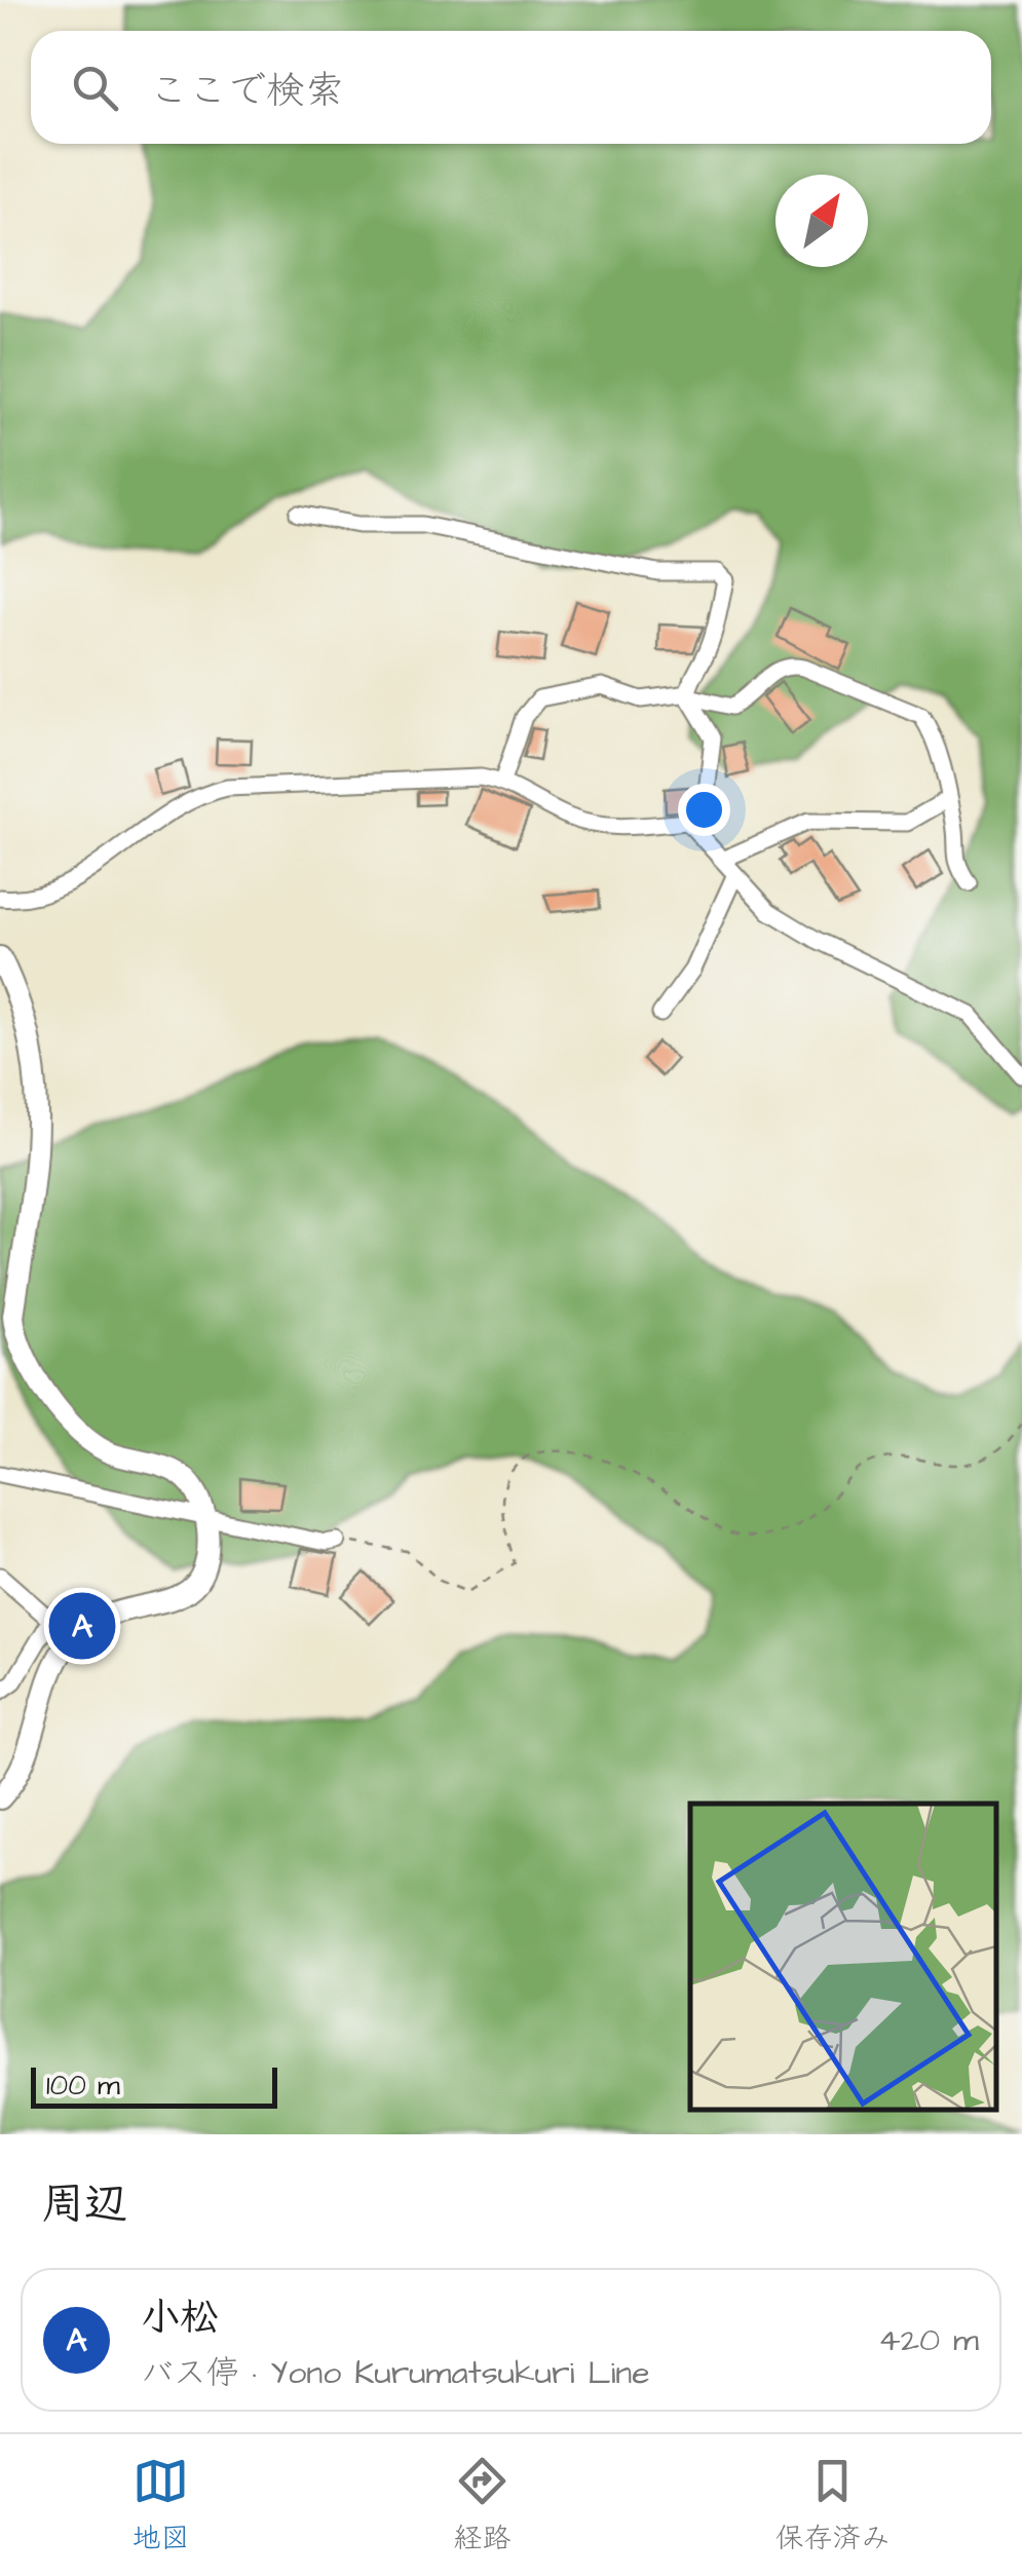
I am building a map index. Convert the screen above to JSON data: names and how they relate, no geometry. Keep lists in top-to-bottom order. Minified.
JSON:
{"scale_bar":"100 m","north":"top right","page":{"search":"ここで検索","pins":"A","scale":"100 m","heading":"周辺","list":[{"mark":"A","name":"小松","note":"バス停 · Yono Kurumatsukuri Line","value":"420 m"}],"nav":["地図","経路","保存済み"]}}
